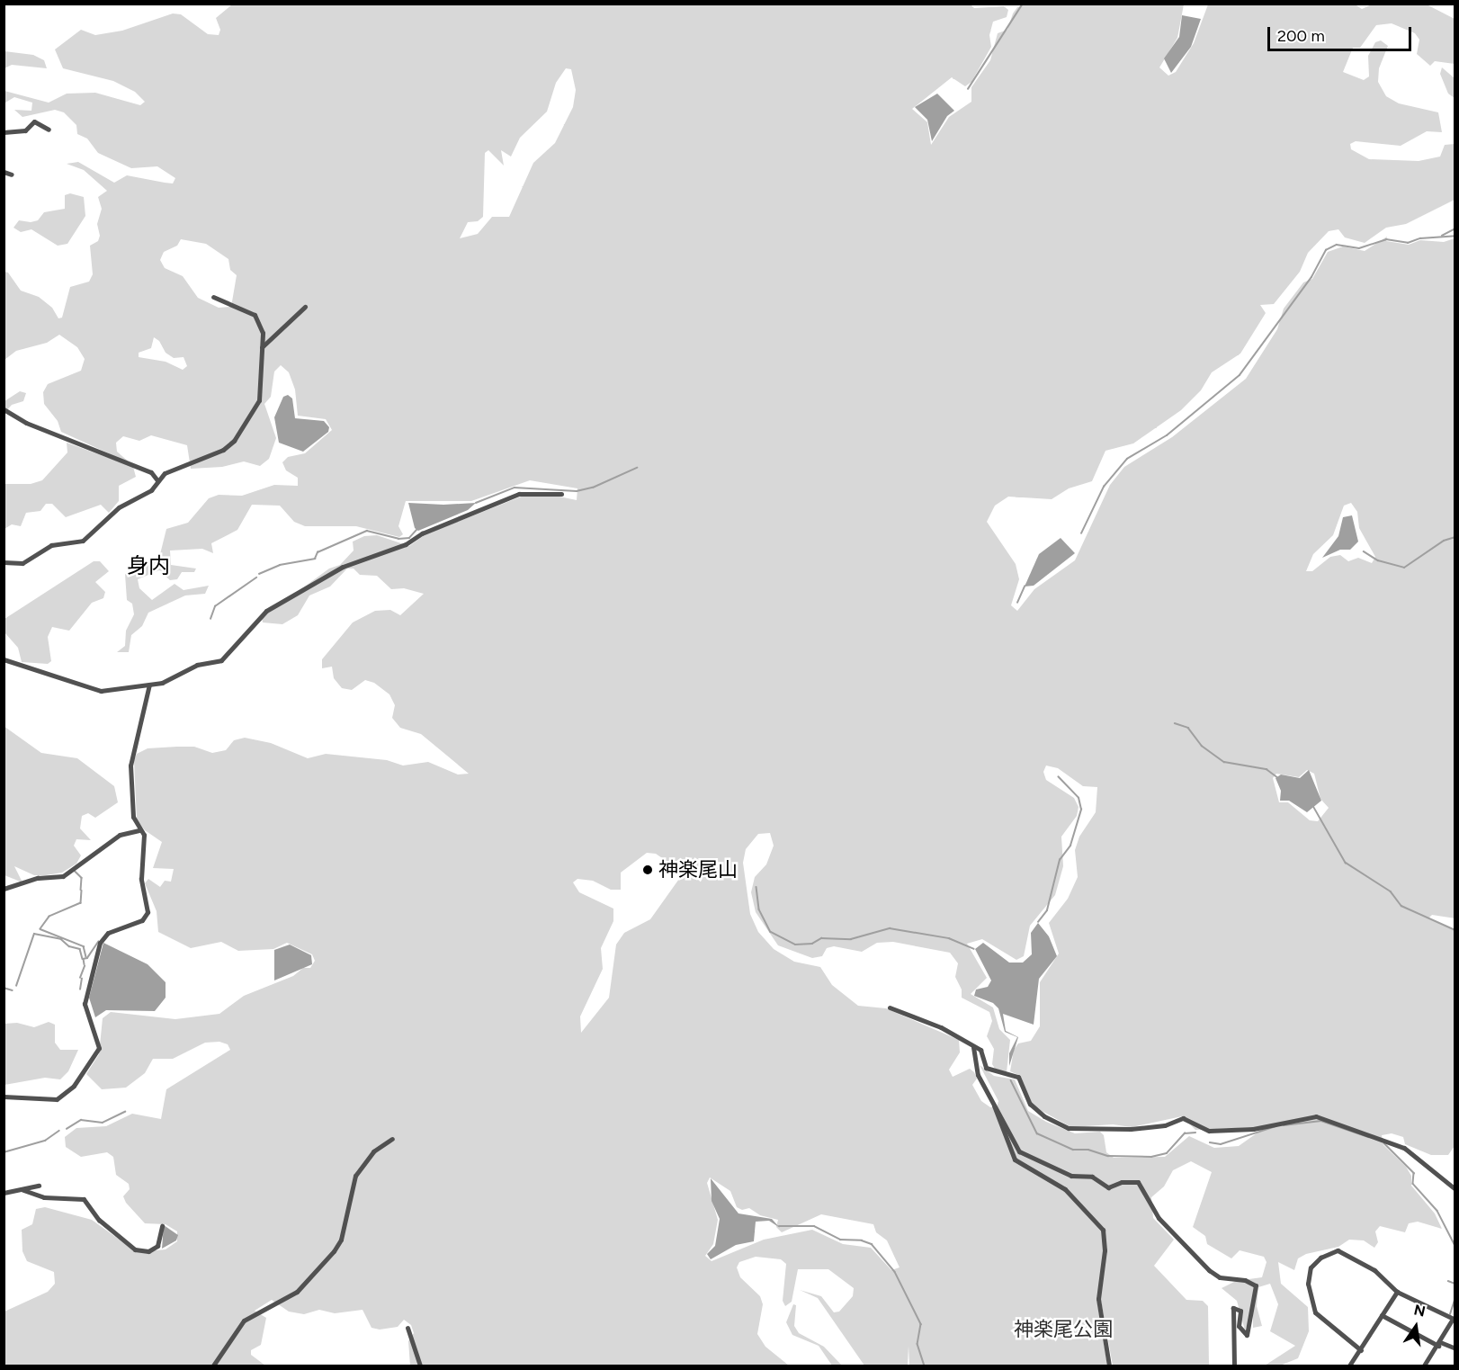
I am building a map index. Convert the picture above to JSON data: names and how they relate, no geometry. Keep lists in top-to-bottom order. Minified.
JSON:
{"districts":["身内"],"parks":["神楽尾公園"],"places":["神楽尾山"],"scale_bar":"200 m","north":"top"}
